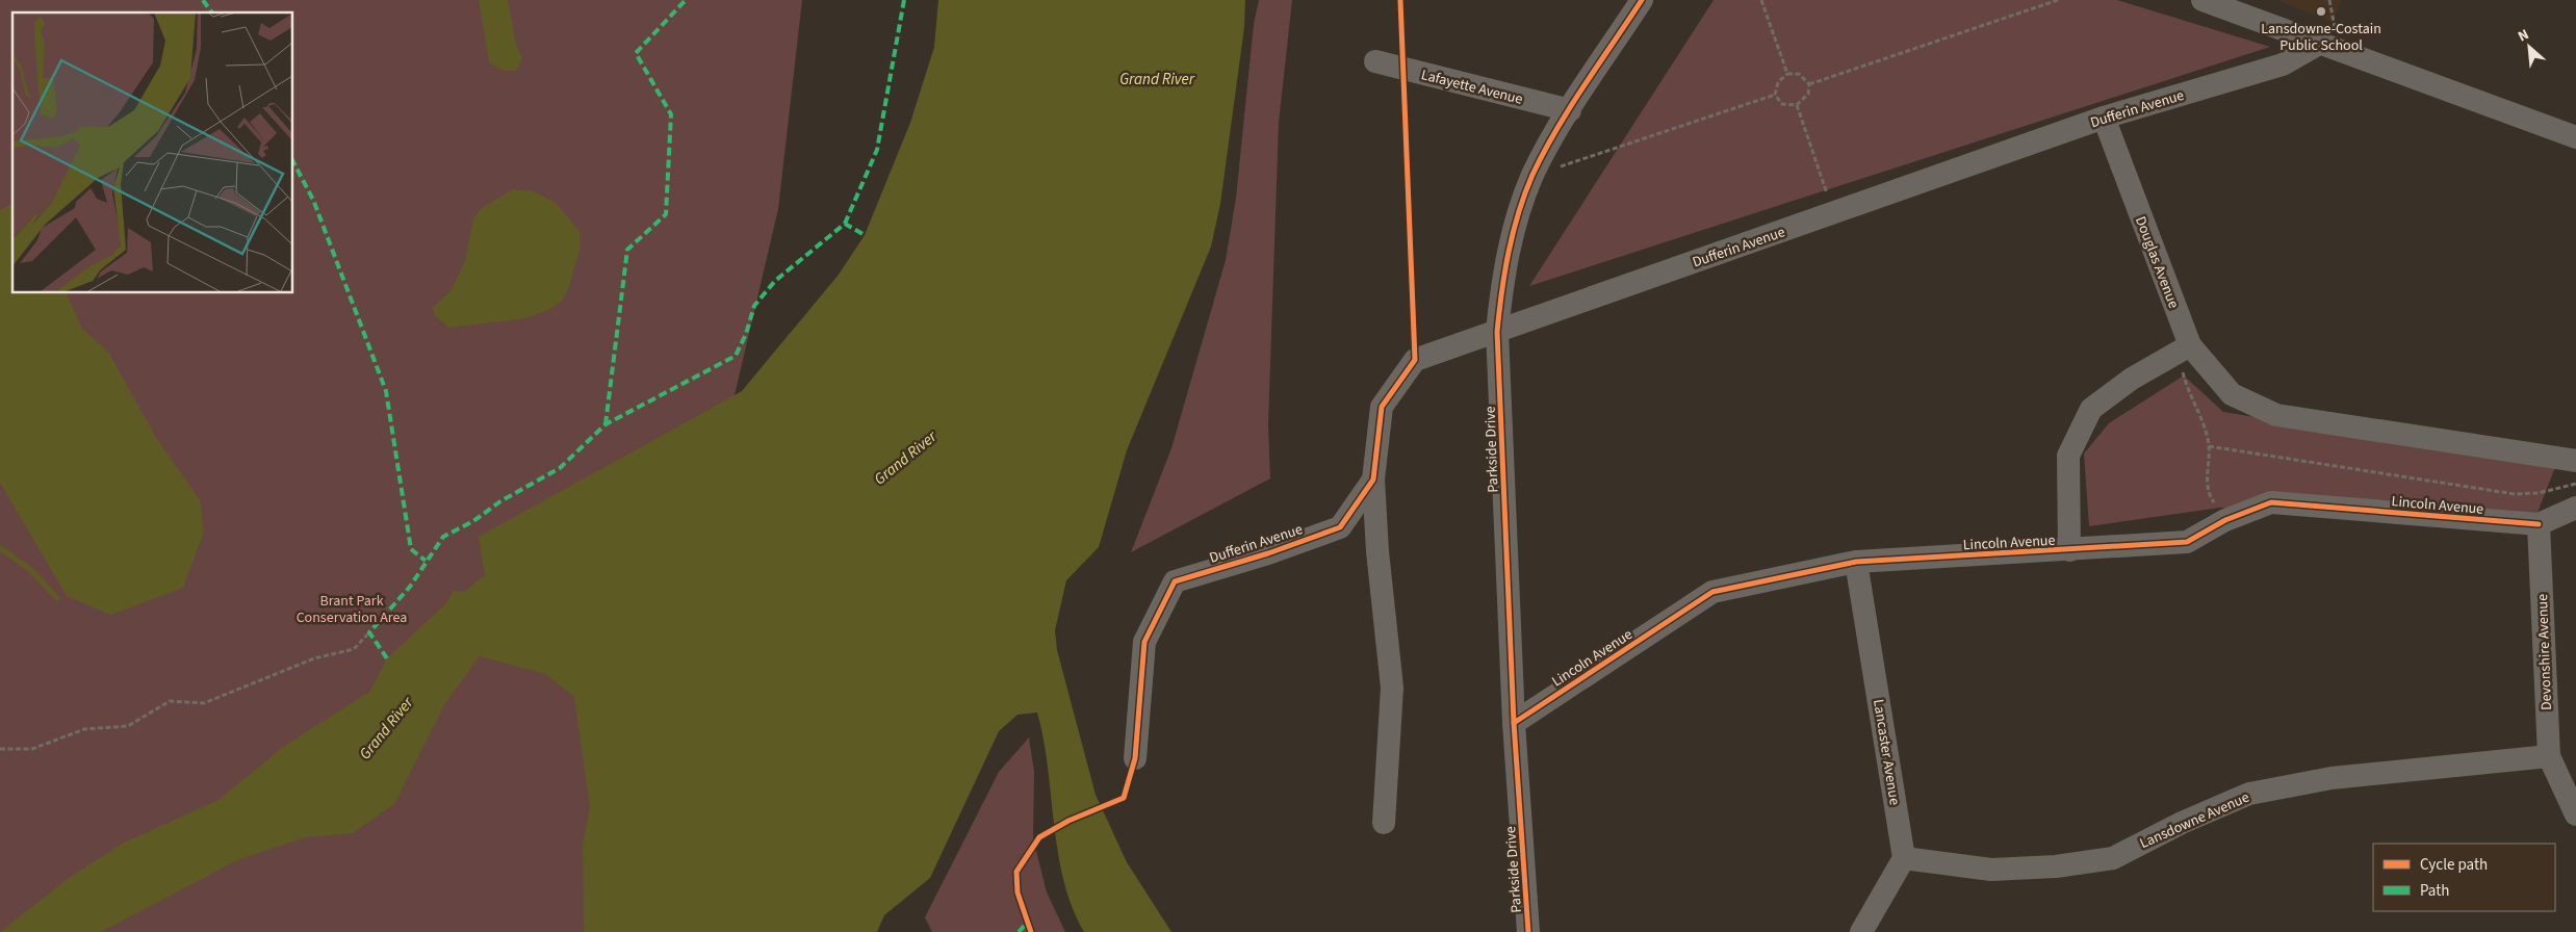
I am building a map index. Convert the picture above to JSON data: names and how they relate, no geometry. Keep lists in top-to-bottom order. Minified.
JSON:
{"streets":{"street":["Lafayette Avenue","Dufferin Avenue","Douglas Avenue","Parkside Drive","Lincoln Avenue","Devonshire Avenue","Lancaster Avenue","Lansdowne Avenue"]},"crossings":[["Lafayette Avenue","Parkside Drive"],["Dufferin Avenue","Douglas Avenue"],["Dufferin Avenue","Parkside Drive"],["Douglas Avenue","Lincoln Avenue"],["Parkside Drive","Lincoln Avenue"],["Lincoln Avenue","Devonshire Avenue"],["Lincoln Avenue","Lancaster Avenue"],["Devonshire Avenue","Lansdowne Avenue"],["Lancaster Avenue","Lansdowne Avenue"]],"water":["Grand River"],"parks":["Brant Park Conservation Area"],"places":["Lansdowne-Costain Public School"],"legend":["Cycle path","Path"],"north":"top left"}
